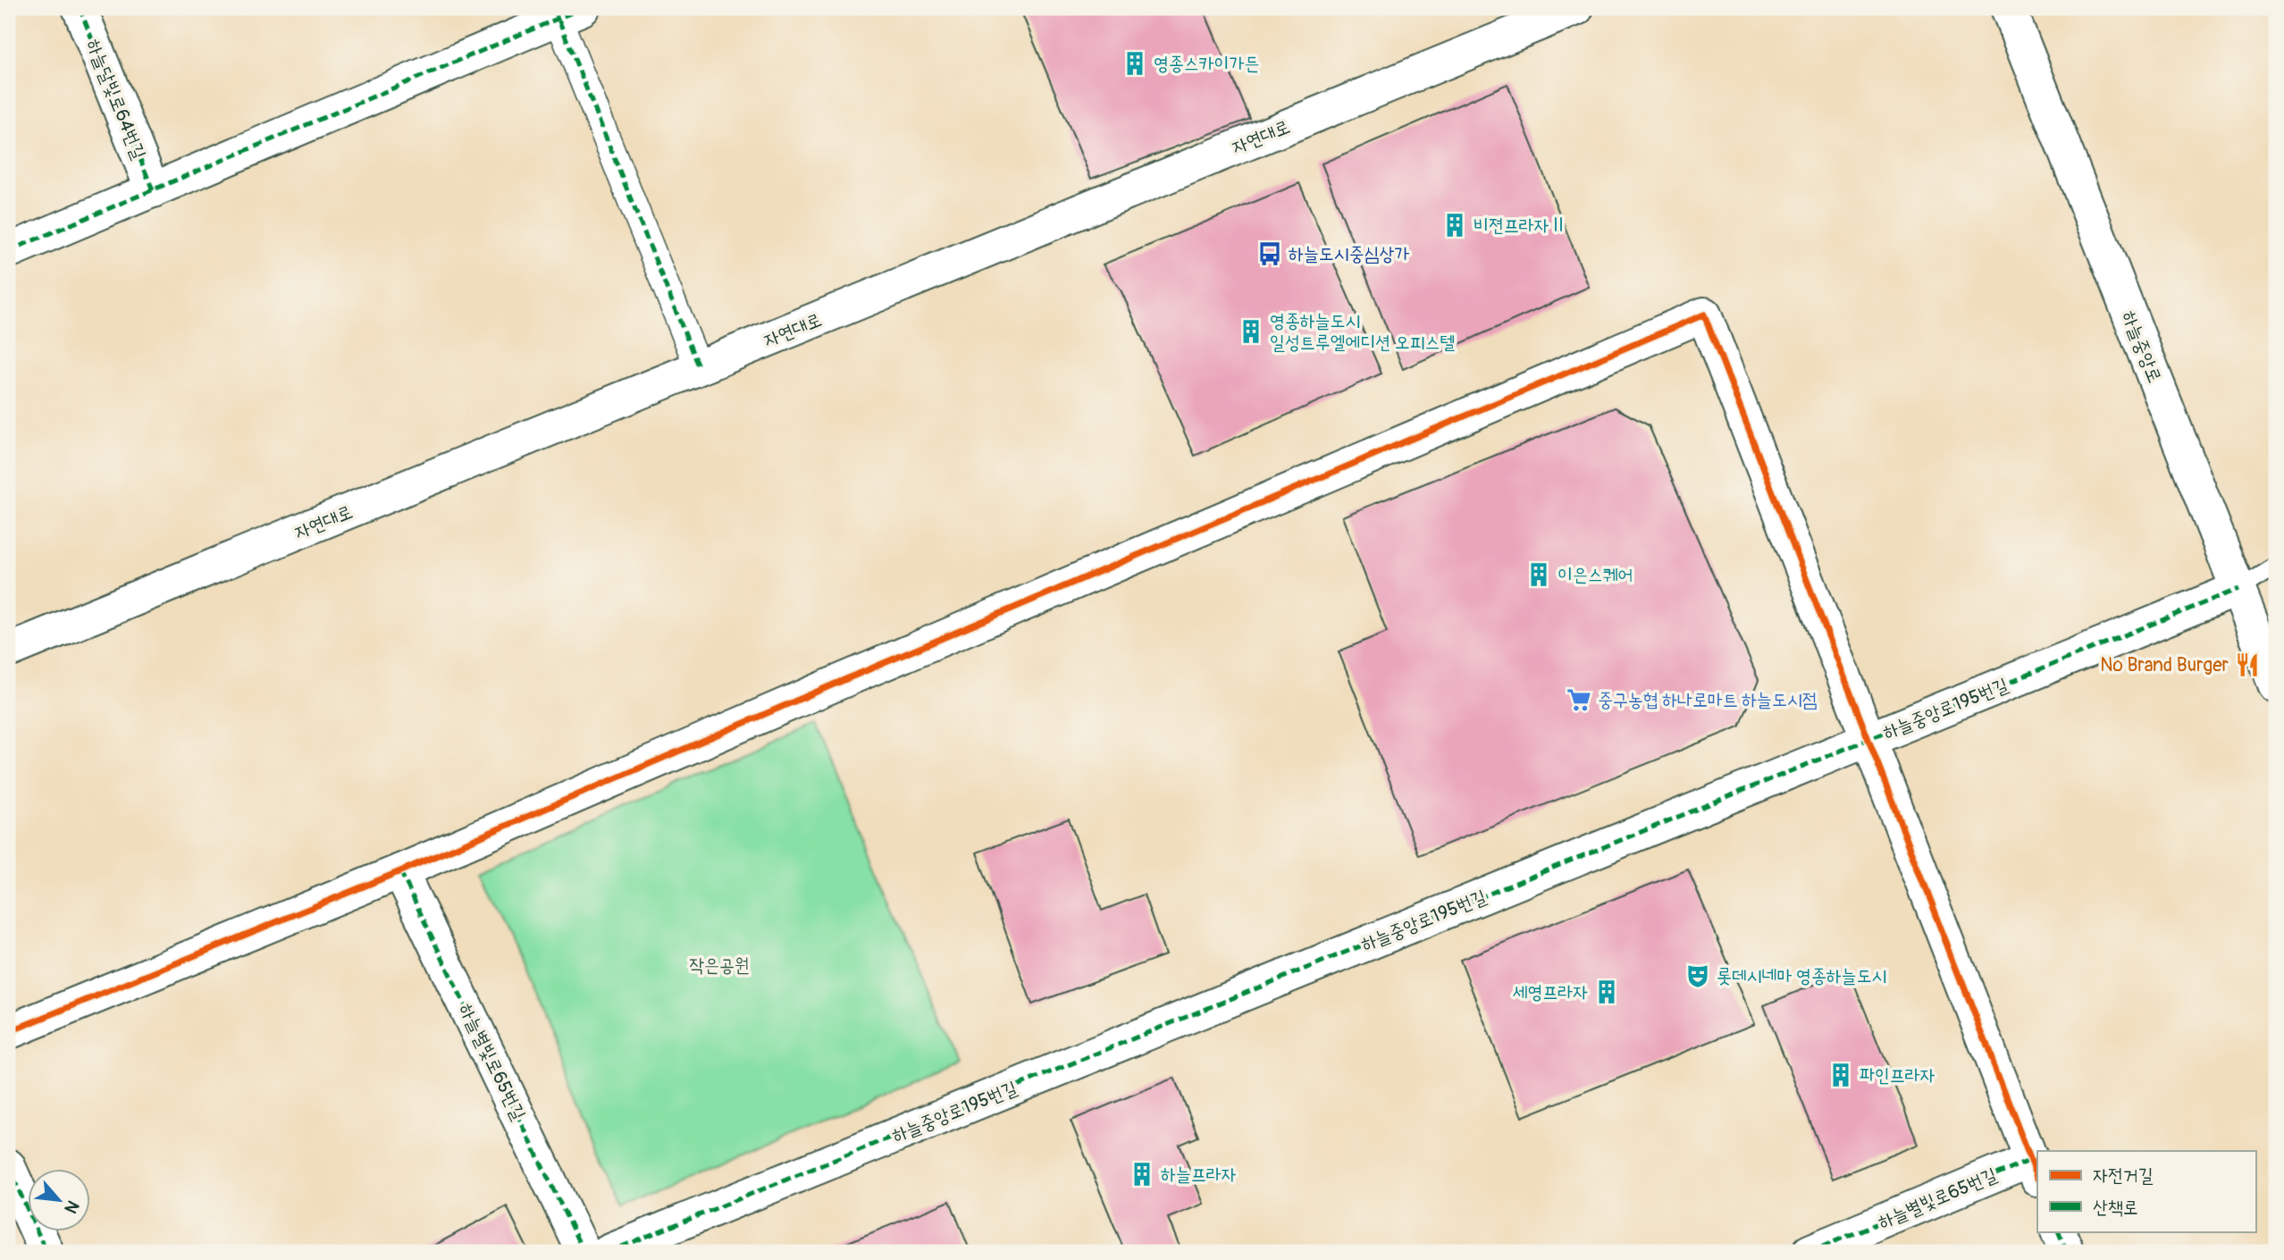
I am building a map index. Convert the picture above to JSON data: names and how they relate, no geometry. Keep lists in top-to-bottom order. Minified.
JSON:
{"streets":{"street":["하늘달빛로64번길","자연대로","하늘중앙로","하늘중앙로195번길","하늘별빛로65번길"]},"crossings":[["하늘중앙로","하늘중앙로195번길"]],"parks":["작은공원"],"places":{"building":["영종스카이가든","비젼프라자 II","영종하늘도시 일성트루엘에디션 오피스텔","이은스퀘어","세영프라자","파인프라자","하늘프라자"],"bus stop":["하늘도시중심상가"],"restaurant":["No Brand Burger"],"supermarket":["중구농협 하나로마트 하늘도시점"],"theatre":["롯데시네마 영종하늘도시"]},"legend":["자전거길","산책로"],"north":"bottom right"}
